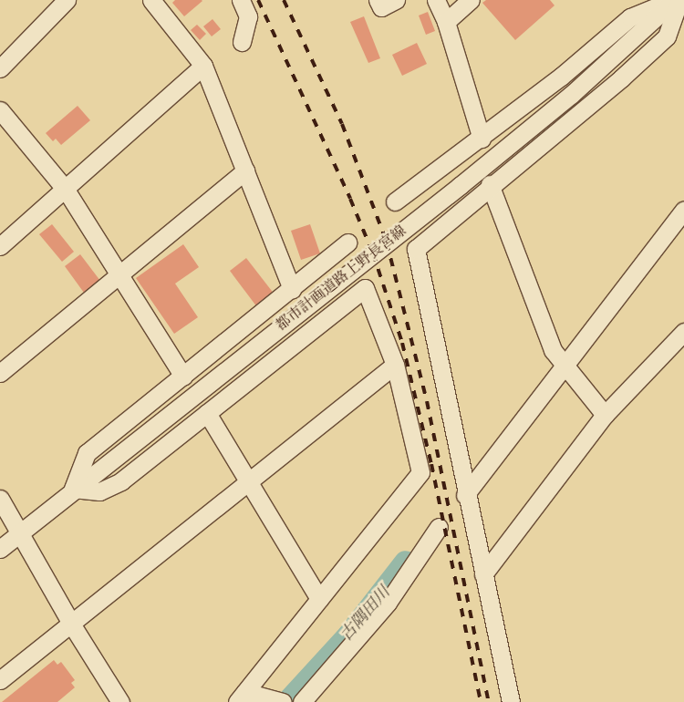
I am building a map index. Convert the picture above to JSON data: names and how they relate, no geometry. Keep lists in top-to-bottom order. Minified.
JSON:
{"streets":{"street":["都市計画道路上野長宮線"]},"water":["古隅田川"]}
